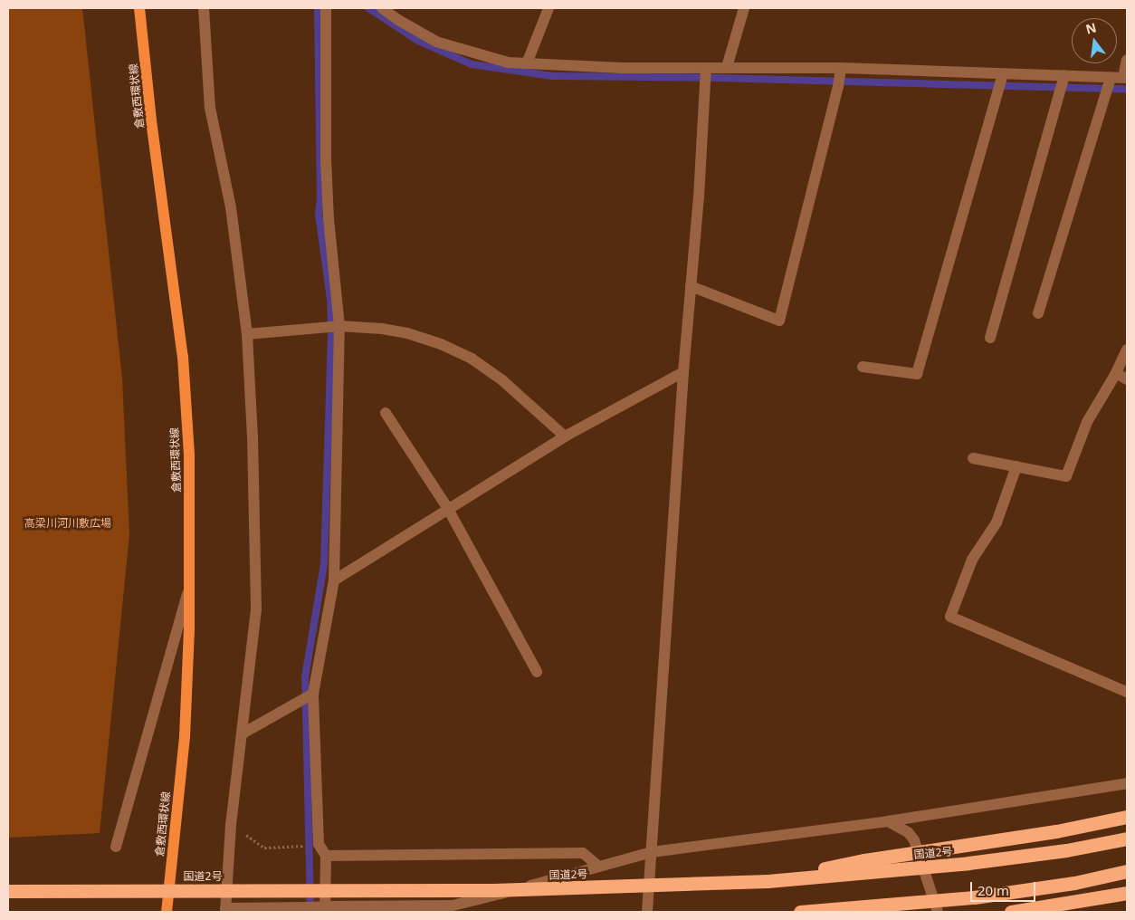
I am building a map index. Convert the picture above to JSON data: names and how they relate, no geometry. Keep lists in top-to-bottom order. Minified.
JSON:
{"streets":{"highway":["国道2号"],"main road":["倉敷西環状線"]},"parks":["高梁川河川敷広場"],"scale_bar":"20 m","north":"top"}
